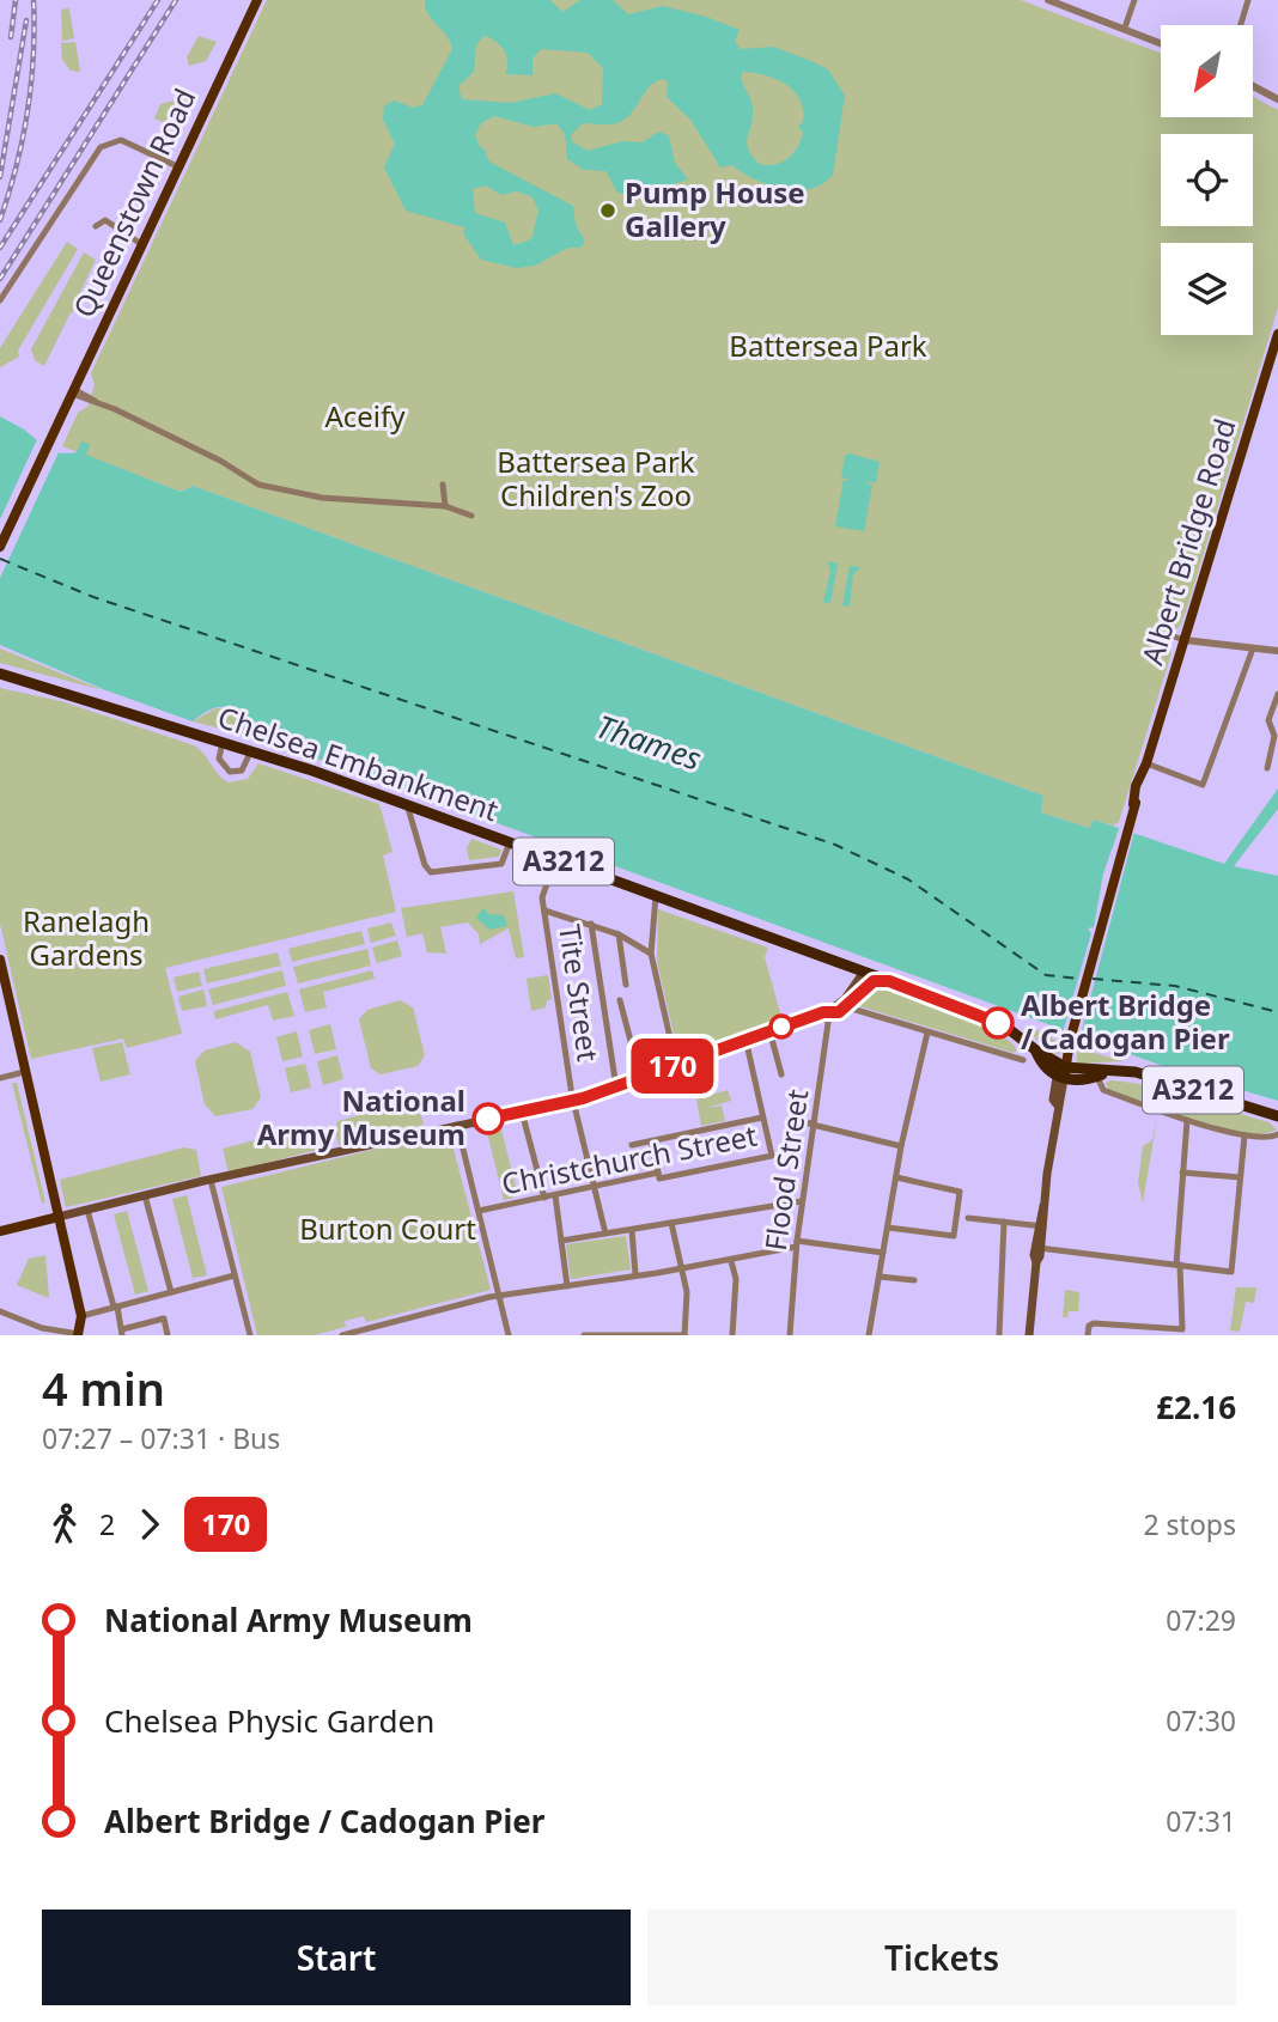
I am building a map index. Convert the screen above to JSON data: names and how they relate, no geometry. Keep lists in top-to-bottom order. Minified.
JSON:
{"streets":{"highway":["Chelsea Embankment","A3212"],"main road":["Queenstown Road","Albert Bridge Road"],"street":["Tite Street","Christchurch Street","Flood Street"]},"crossings":[["Albert Bridge Road","Chelsea Embankment"],["Chelsea Embankment","A3212"],["Chelsea Embankment","Tite Street"],["Tite Street","Christchurch Street"]],"water":["Thames"],"parks":["Battersea Park","Aceify","Battersea Park Children's Zoo","Ranelagh Gardens","Burton Court"],"places":["Pump House Gallery","Albert Bridge / Cadogan Pier","National Army Museum"],"lines":["bus line 170"],"north":"bottom left","page":{"on_map":"170","heading":["4 min","07:27 – 07:31 · Bus","£2.16"],"legs":["2","170","2 stops"],"list":[{"name":"National Army Museum","value":"07:29"},{"name":"Chelsea Physic Garden","value":"07:30"},{"name":"Albert Bridge / Cadogan Pier","value":"07:31"}],"buttons":["Start","Tickets"]}}
